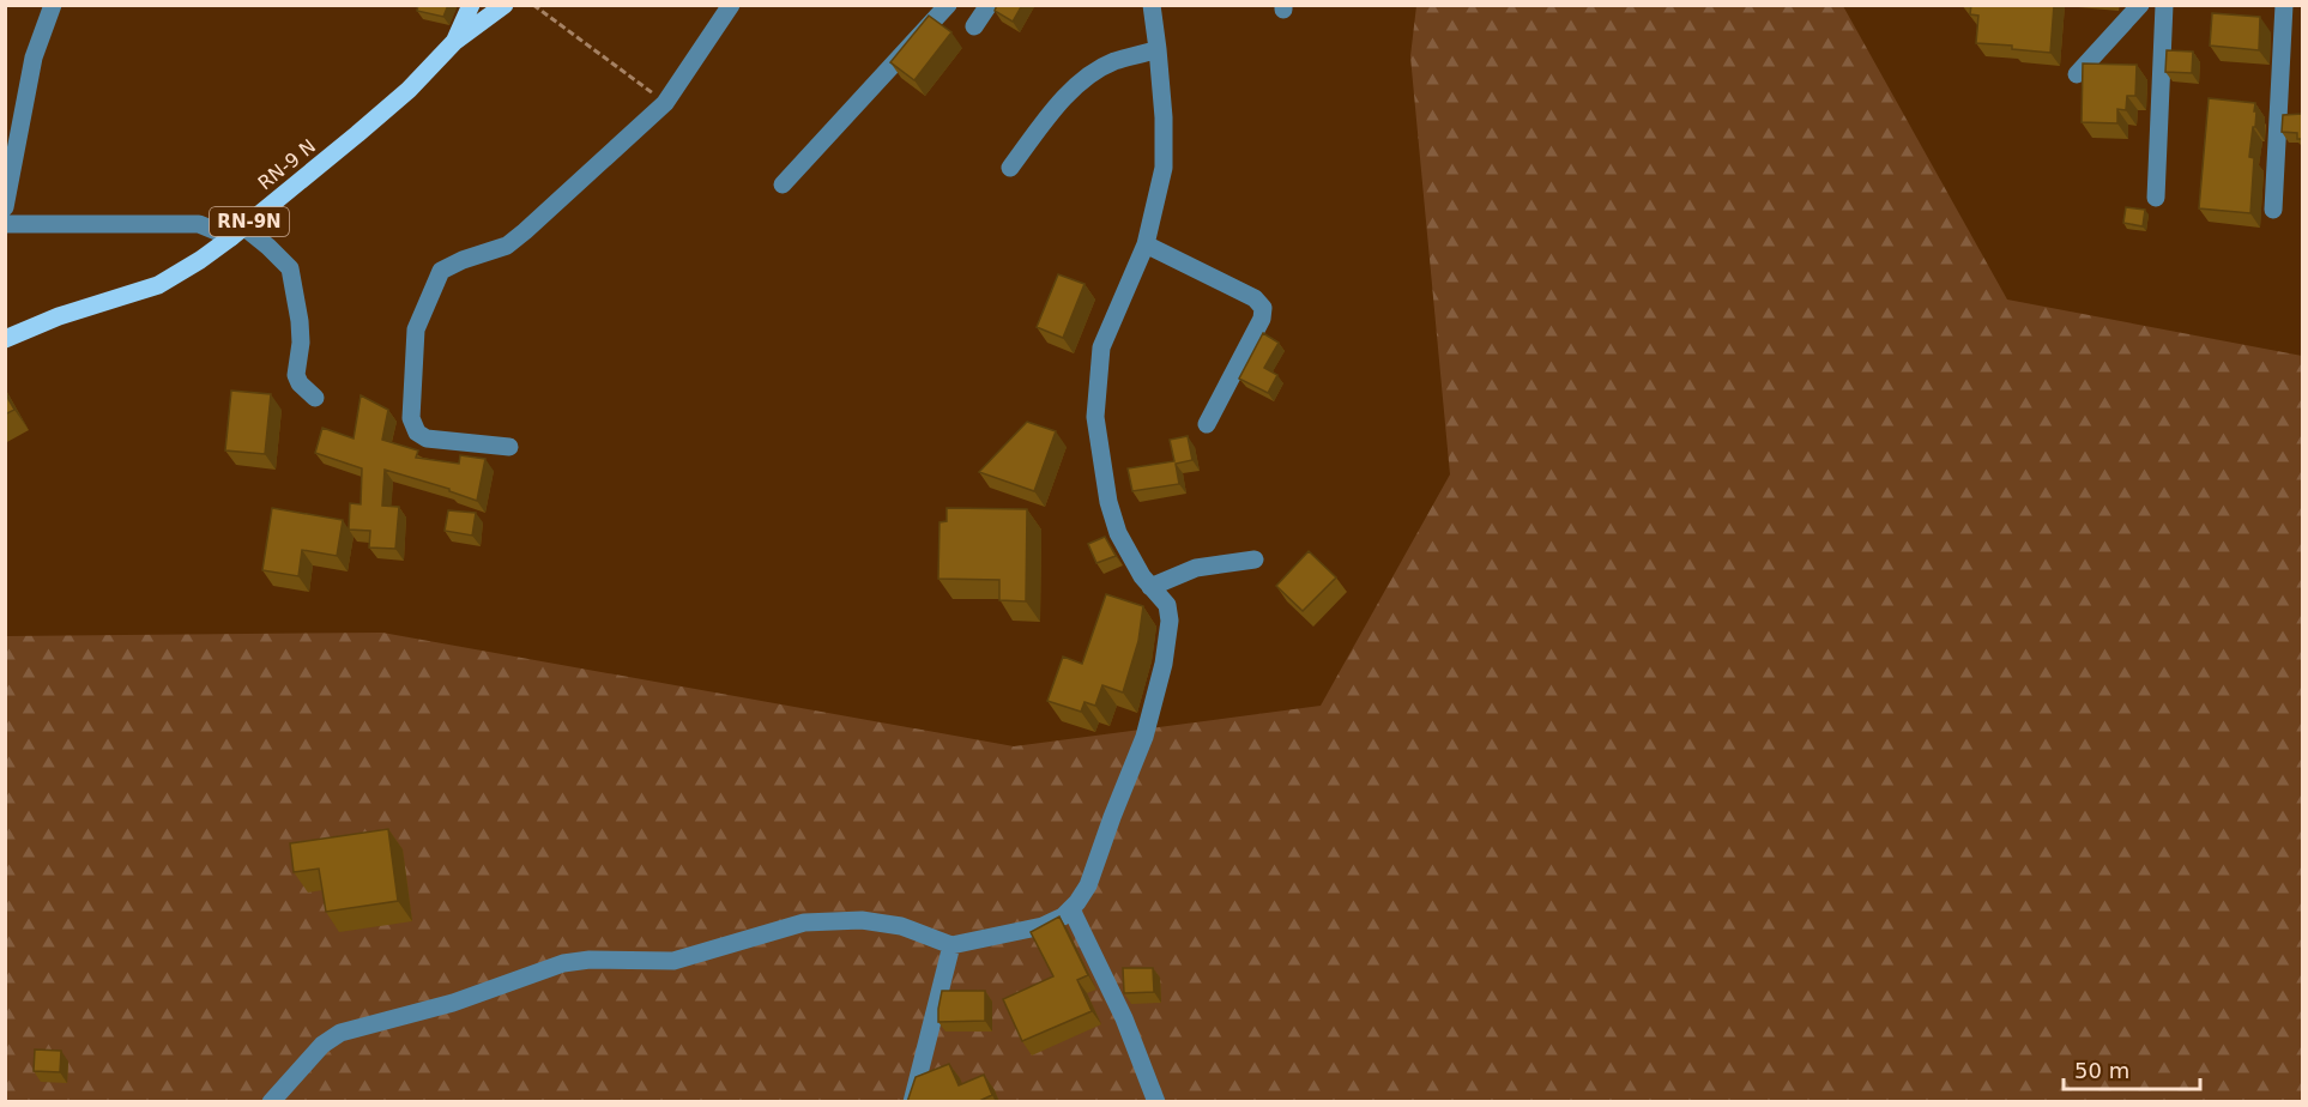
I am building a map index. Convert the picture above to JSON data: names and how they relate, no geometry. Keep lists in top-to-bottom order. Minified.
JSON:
{"streets":{"main road":["RN-9 N","RN-9N"]},"crossings":[["RN-9 N","RN-9N"]],"scale_bar":"50 m"}
